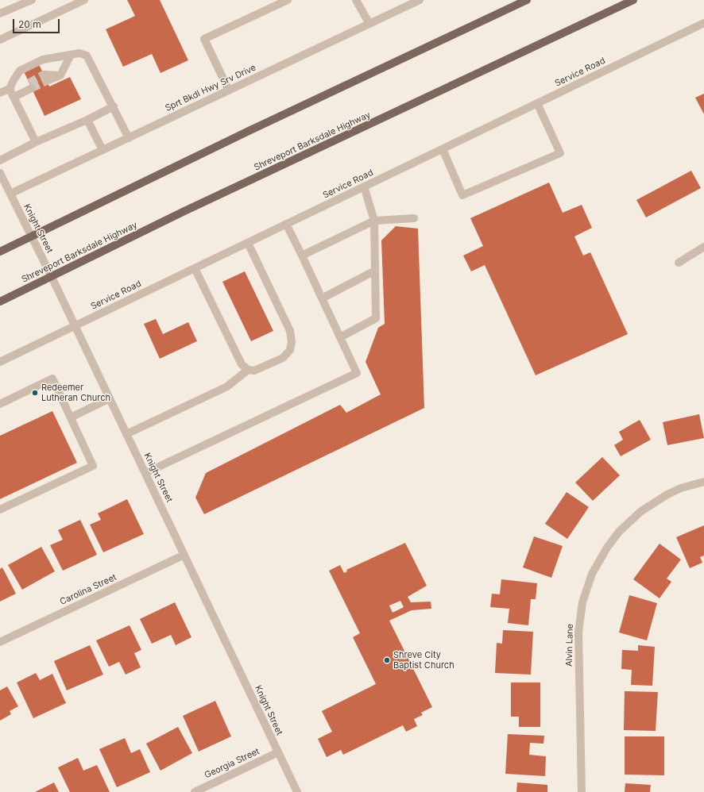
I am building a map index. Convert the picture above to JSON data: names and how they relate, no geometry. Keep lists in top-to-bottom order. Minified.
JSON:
{"streets":{"main road":["Shreveport Barksdale Highway"],"street":["Service Road","Sprt Bkdl Hwy Srv Drive","Knight Street","Carolina Street","Alvin Lane","Georgia Street"]},"crossings":[["Service Road","Knight Street"],["Sprt Bkdl Hwy Srv Drive","Knight Street"],["Shreveport Barksdale Highway","Knight Street"],["Knight Street","Carolina Street"],["Knight Street","Georgia Street"]],"places":["Redeemer Lutheran Church","Shreve City Baptist Church"],"scale_bar":"20 m"}
